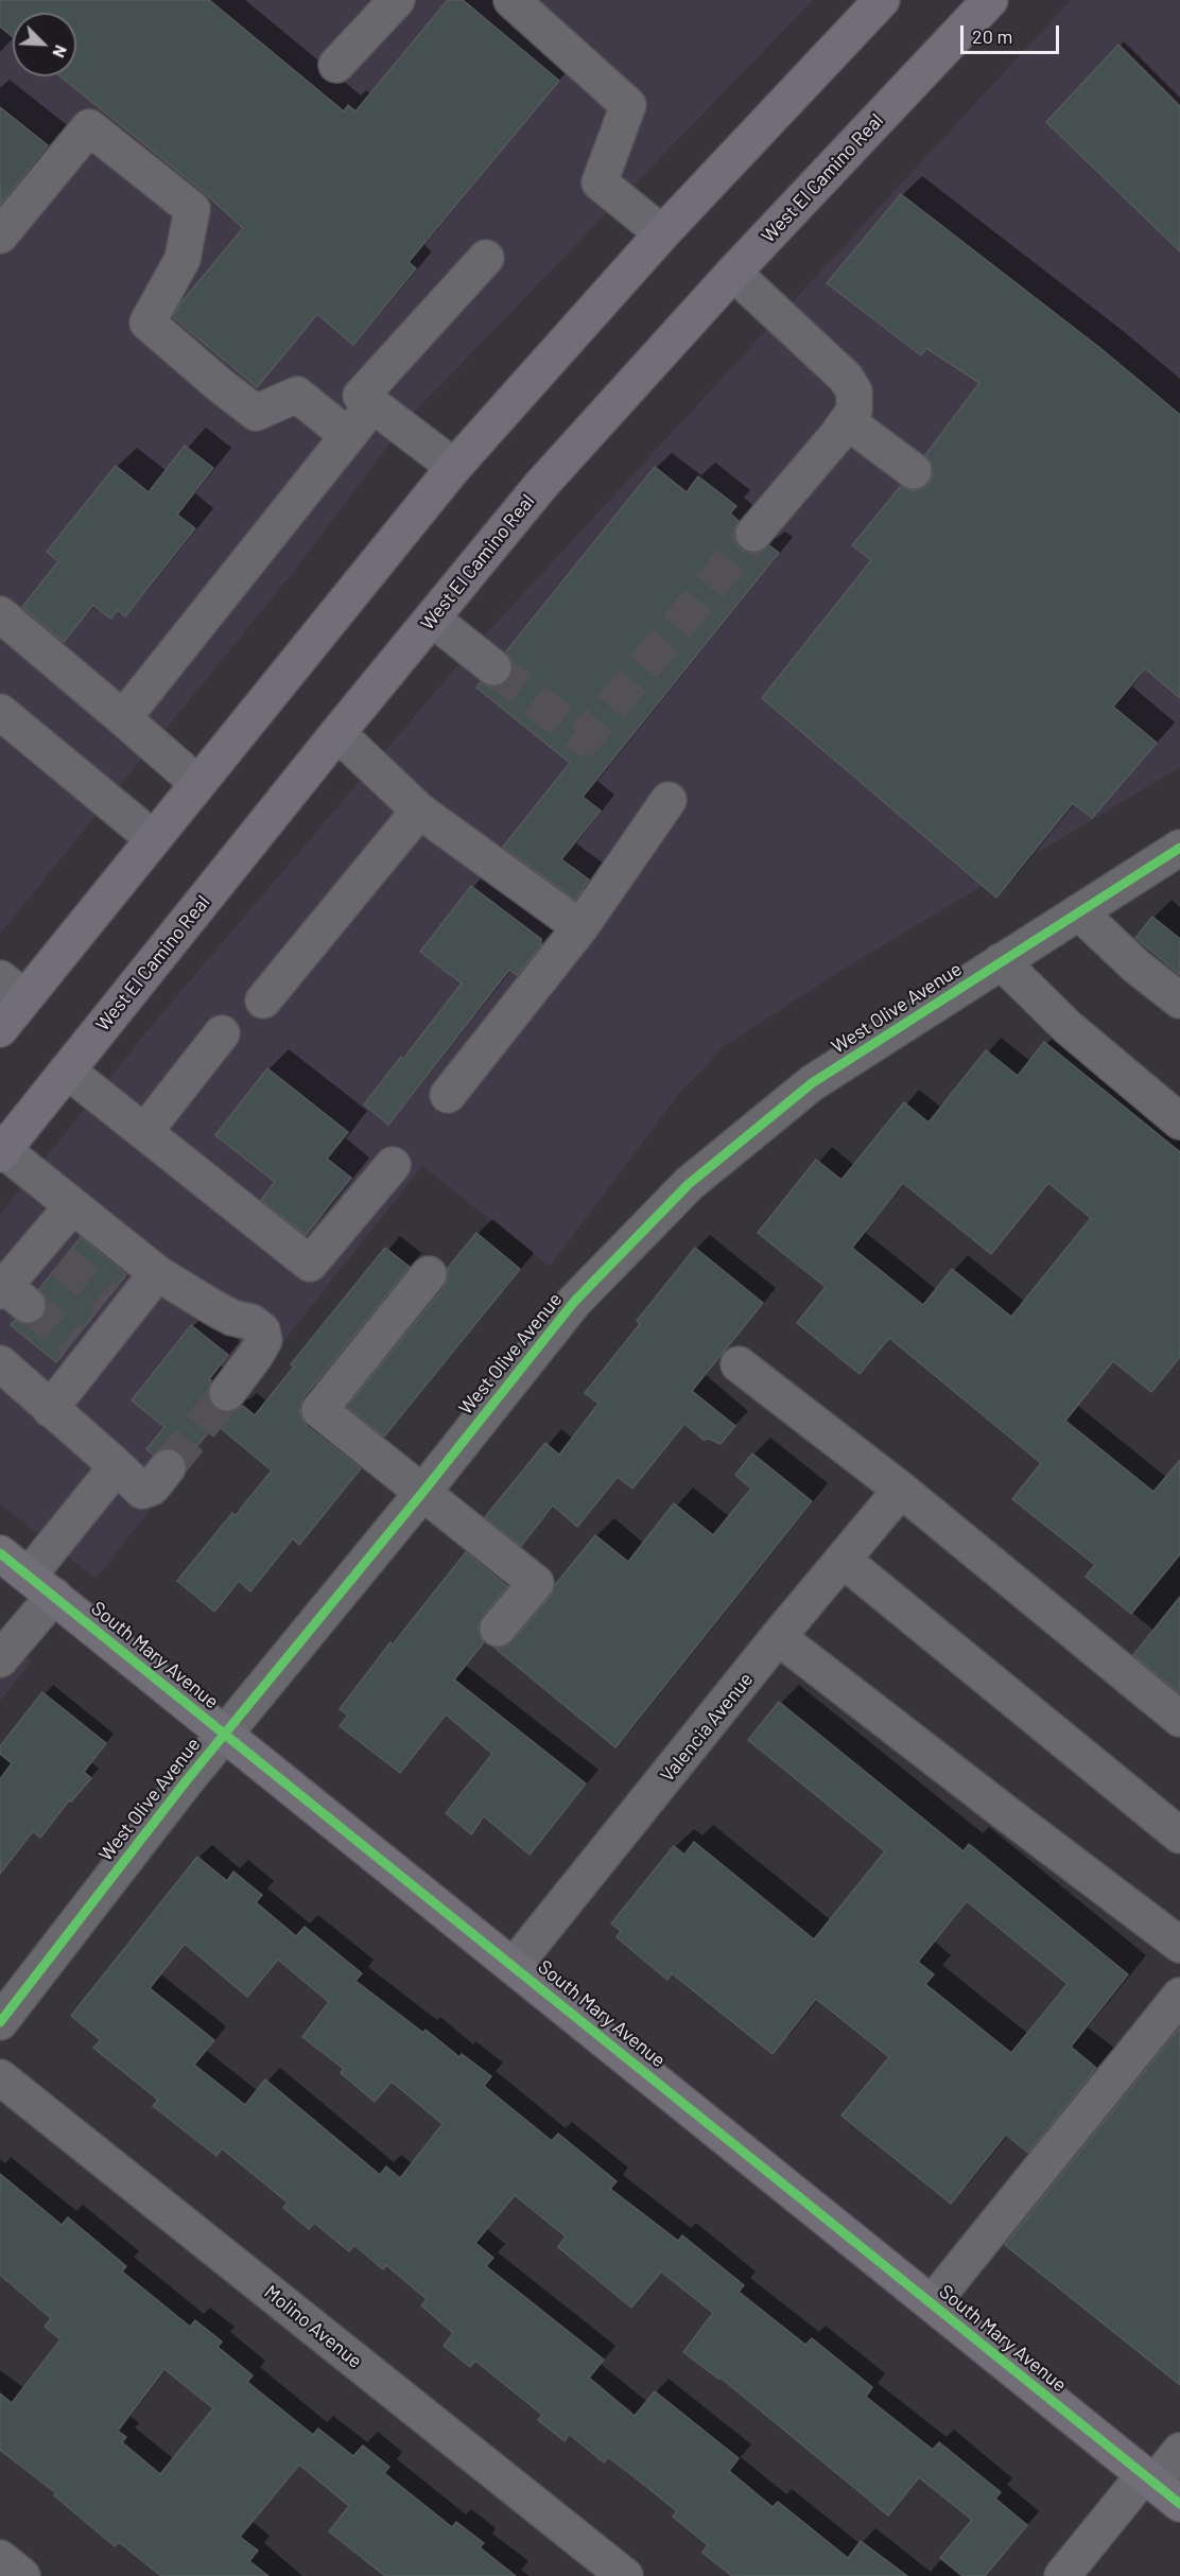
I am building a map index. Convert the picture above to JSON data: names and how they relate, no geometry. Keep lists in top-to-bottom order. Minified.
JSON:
{"streets":{"main road":["West El Camino Real","South Mary Avenue"],"street":["West Olive Avenue","Valencia Avenue","Molino Avenue"]},"crossings":[["West Olive Avenue","South Mary Avenue"],["South Mary Avenue","Valencia Avenue"]],"scale_bar":"20 m","north":"bottom right"}
